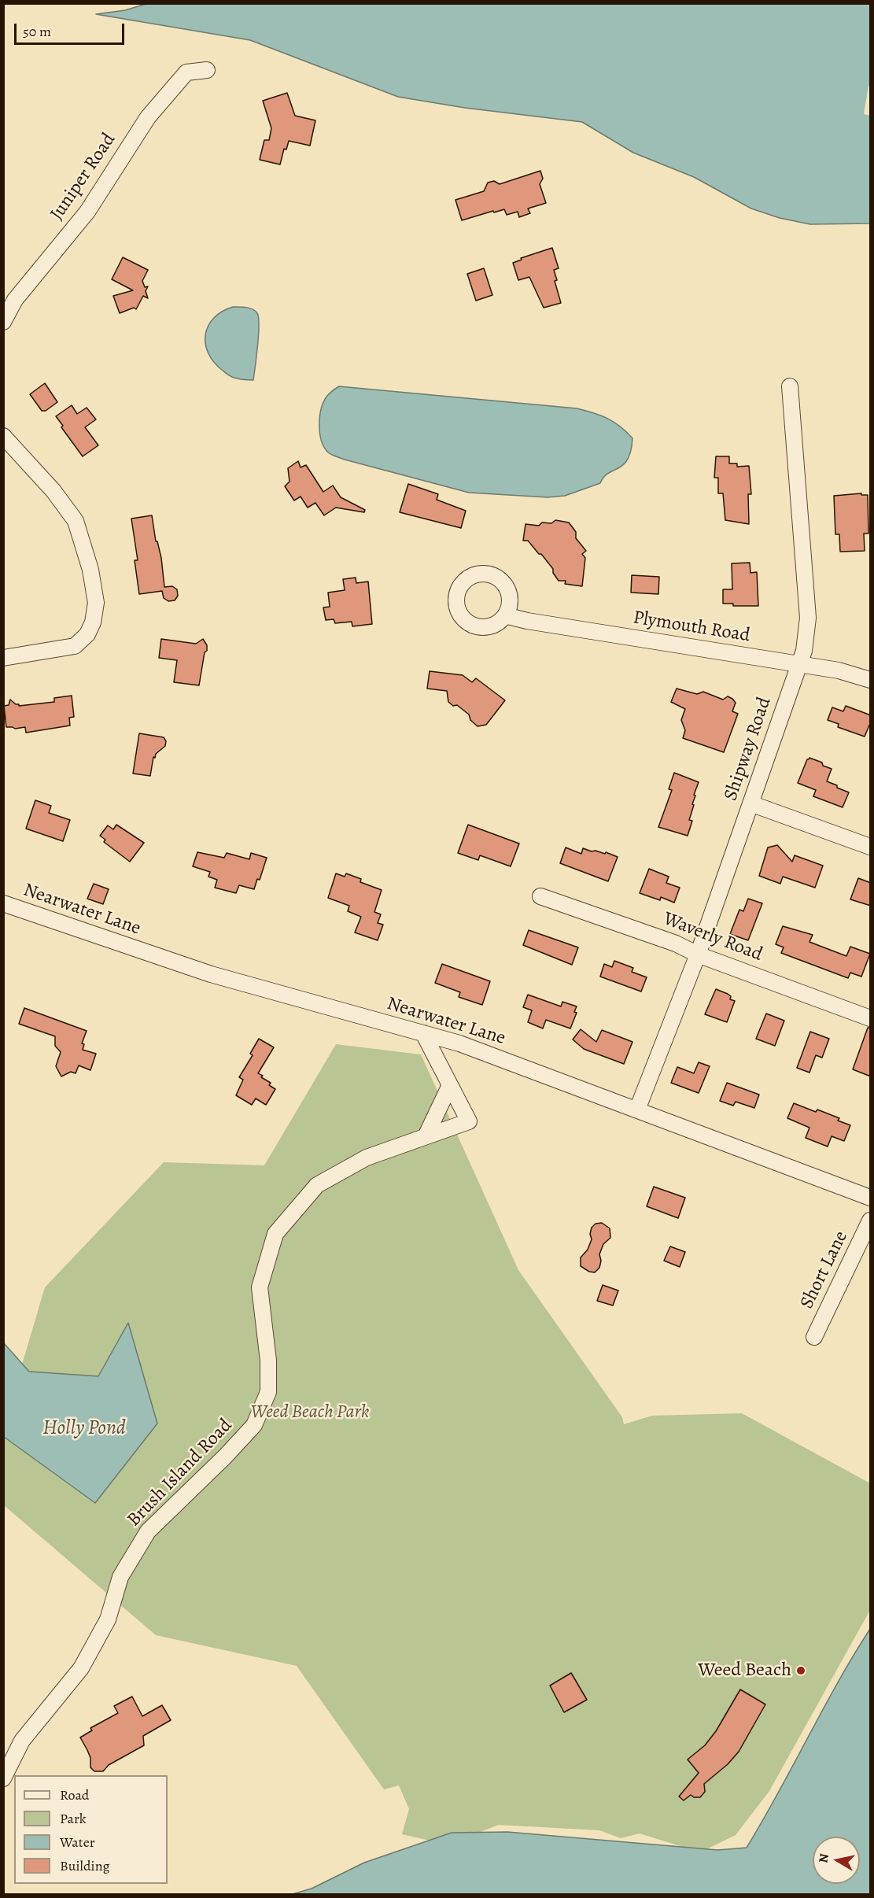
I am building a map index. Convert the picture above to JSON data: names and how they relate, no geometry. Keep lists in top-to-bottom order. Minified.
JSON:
{"streets":{"street":["Juniper Road","Plymouth Road","Shipway Road","Nearwater Lane","Waverly Road","Short Lane","Brush Island Road"]},"crossings":[["Plymouth Road","Shipway Road"],["Shipway Road","Nearwater Lane"],["Shipway Road","Waverly Road"],["Nearwater Lane","Brush Island Road"]],"water":["Holly Pond"],"parks":["Weed Beach Park"],"places":["Weed Beach"],"legend":["Road","Park","Water","Building"],"scale_bar":"50 m","north":"left"}
